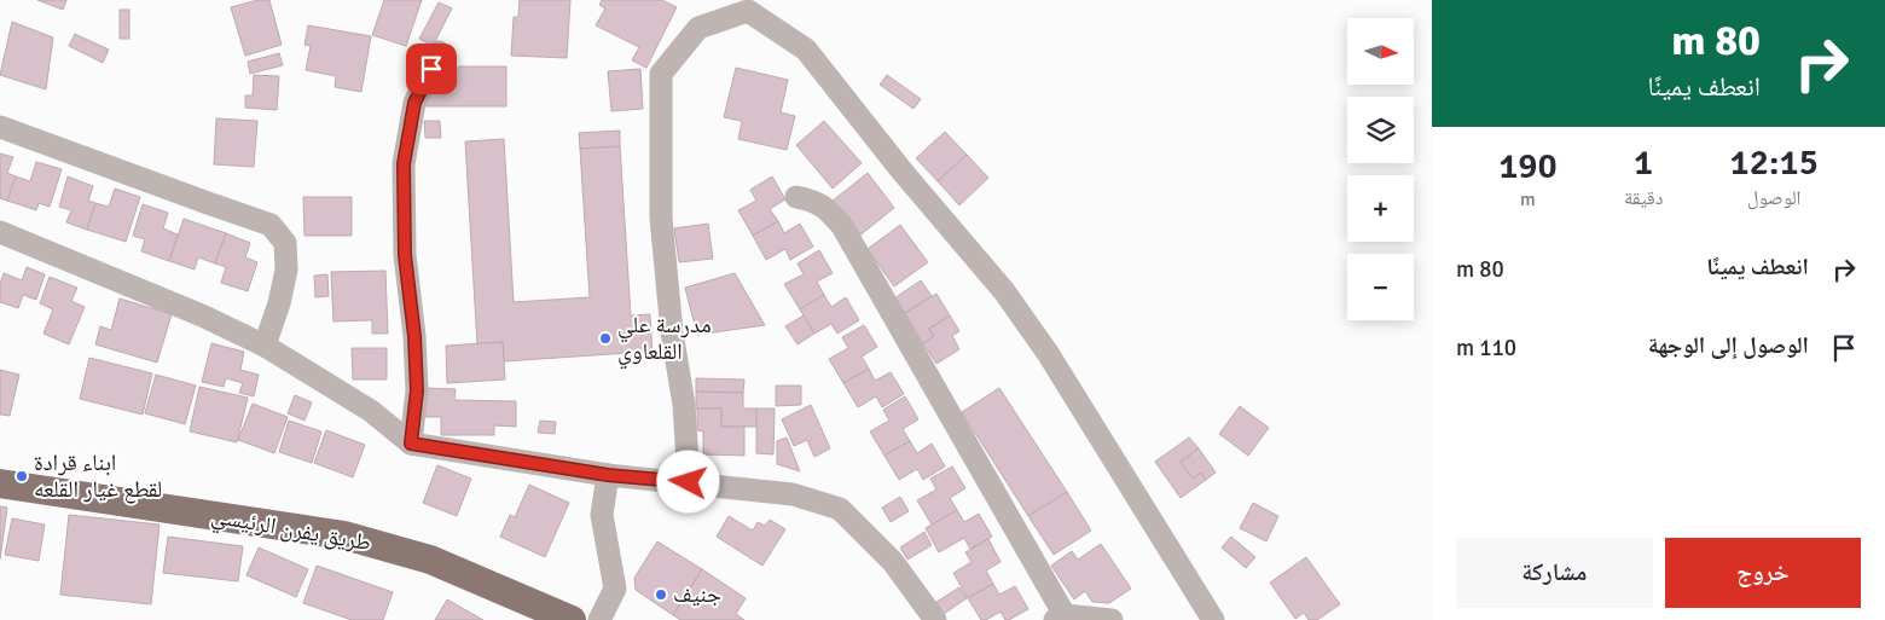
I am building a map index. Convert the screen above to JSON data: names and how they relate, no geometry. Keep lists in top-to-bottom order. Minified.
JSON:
{"streets":{"main road":["طريق يفرن الرئيسي"]},"places":["مدرسة علي القلعاوي","ابناء قرادة لقطع غيار القلعه","جنيف"],"north":"right","page":{"turn":["80 m","انعطف يمينًا"],"map_buttons":["+","−"],"eta":["12:15","الوصول","1","دقيقة","190","m"],"list":[{"name":"انعطف يمينًا","value":"80 m"},{"name":"الوصول إلى الوجهة","value":"110 m"}],"buttons":["خروج","مشاركة"]}}
